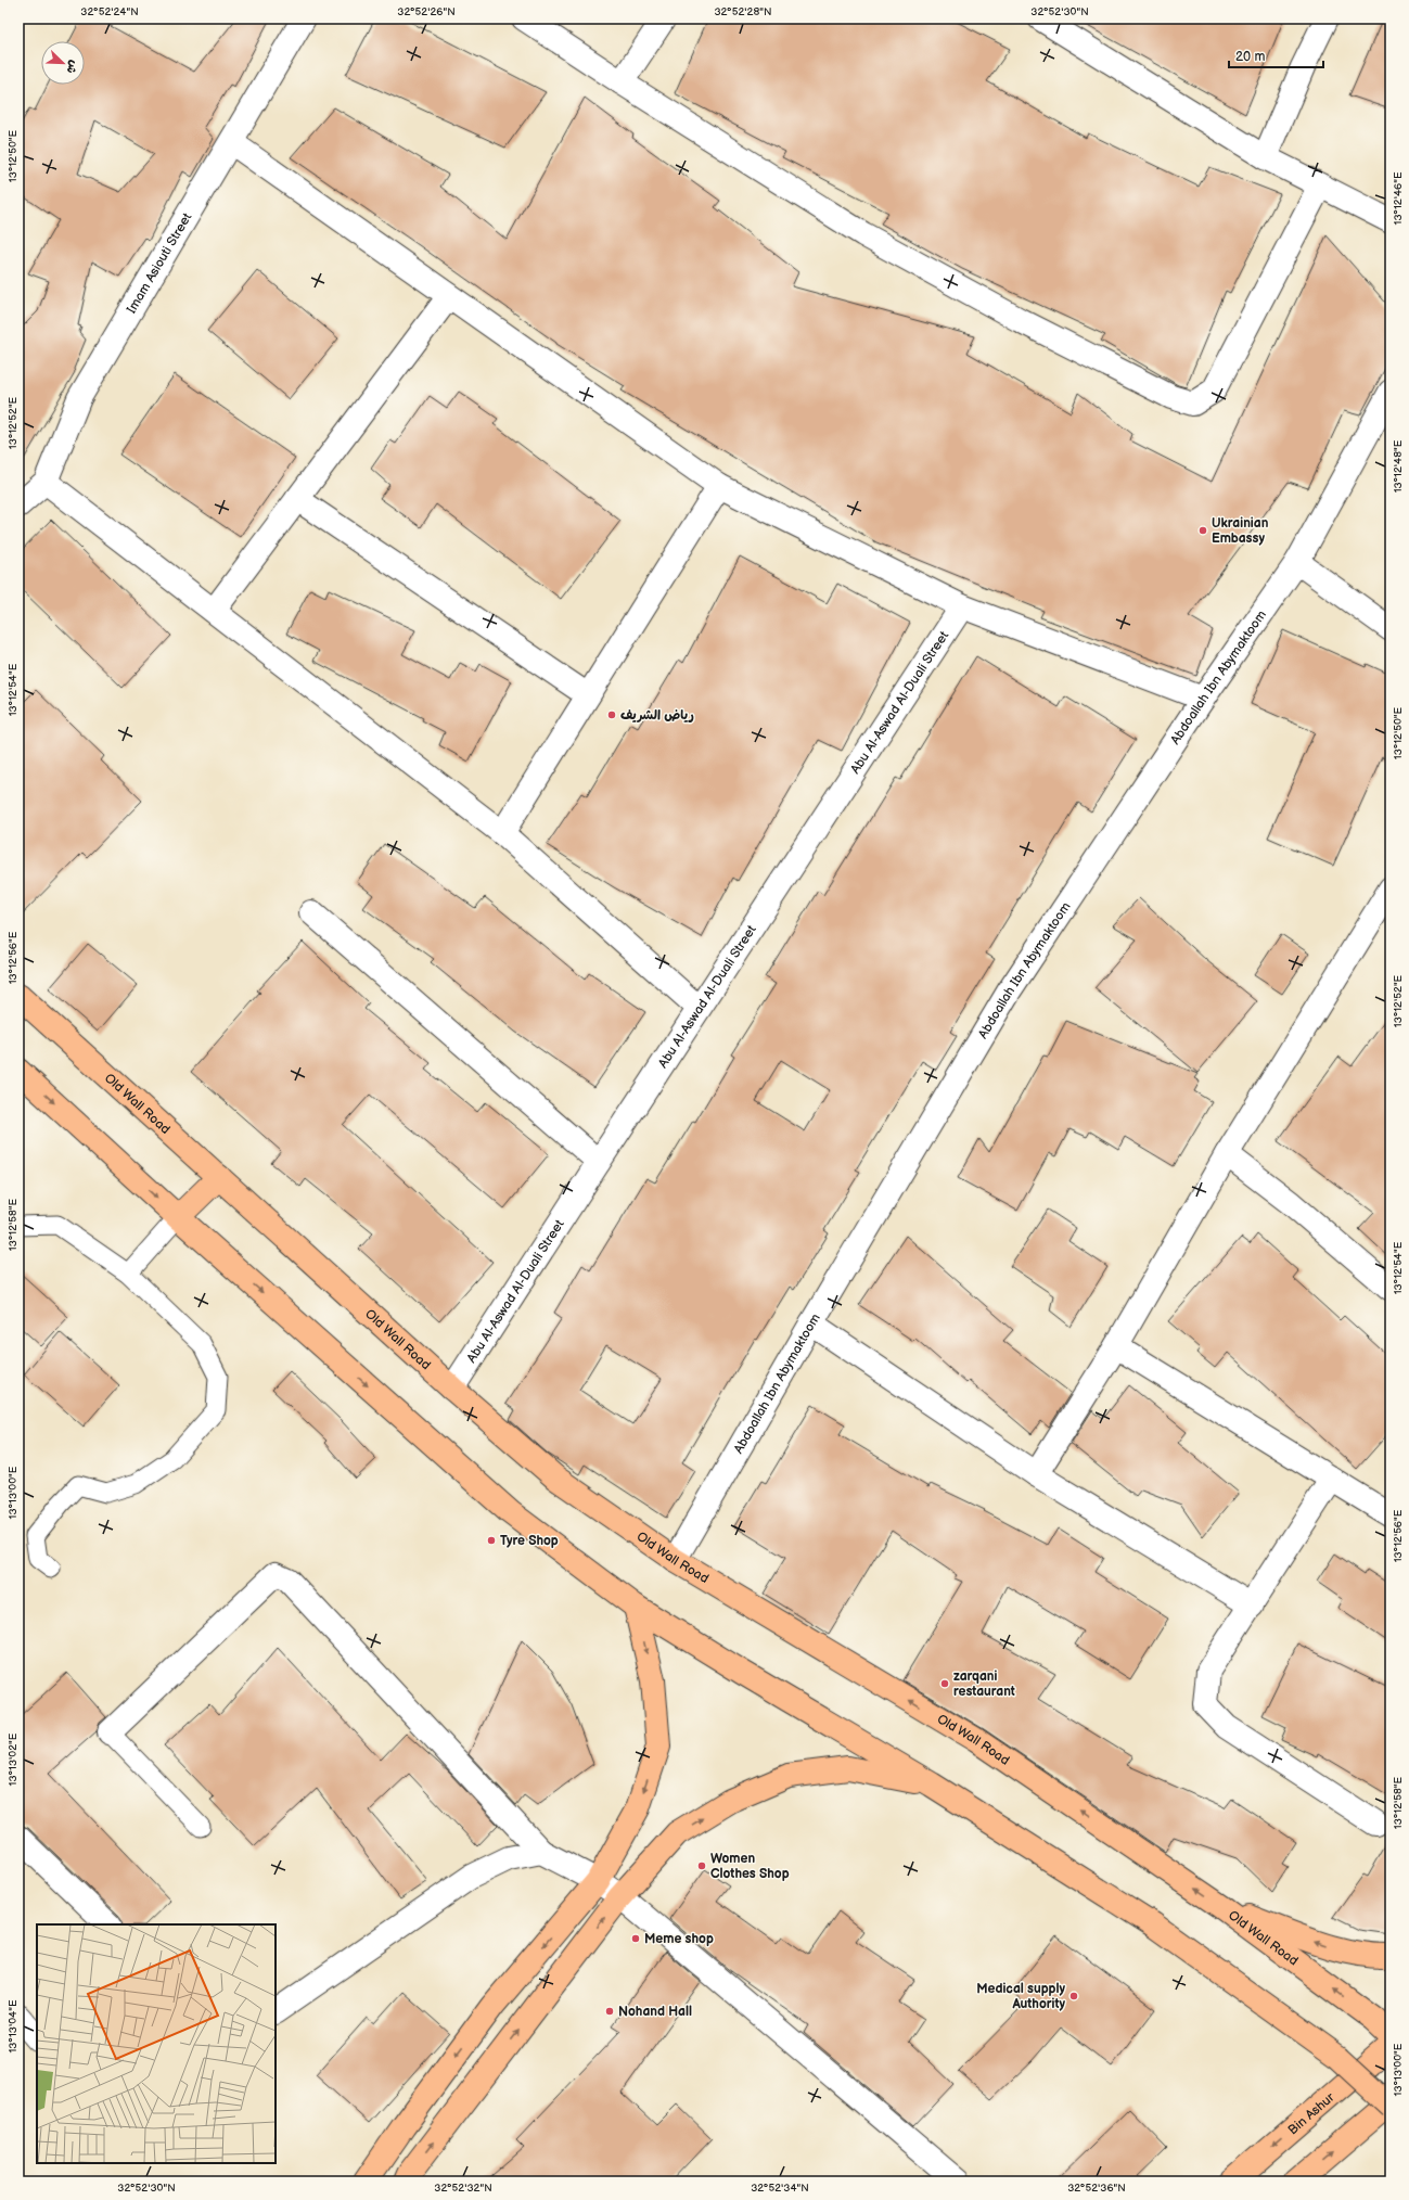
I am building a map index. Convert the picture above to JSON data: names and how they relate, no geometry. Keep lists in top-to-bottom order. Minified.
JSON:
{"streets":{"main road":["Old Wall Road","Bin Ashur"],"street":["Imam Asiouti Street","Abdoallah Ibn Abymaktoom","Abu Al-Aswad Al-Duali Street"]},"crossings":[["Abdoallah Ibn Abymaktoom","Old Wall Road"],["Abu Al-Aswad Al-Duali Street","Old Wall Road"]],"places":["Ukrainian Embassy","رياض الشريف","Tyre Shop","zarqani restaurant","Women Clothes Shop","Meme shop","Medical supply Authority","Nohand Hall"],"scale_bar":"20 m","north":"bottom right","coordinates":["32°52'24\"N","32°52'26\"N","32°52'28\"N","32°52'30\"N","13°12'50\"E","13°12'46\"E","13°12'52\"E","13°12'48\"E","13°12'54\"E","13°12'56\"E","13°12'58\"E","13°13'00\"E","13°13'02\"E","13°13'04\"E","32°52'32\"N","32°52'34\"N","32°52'36\"N"]}
